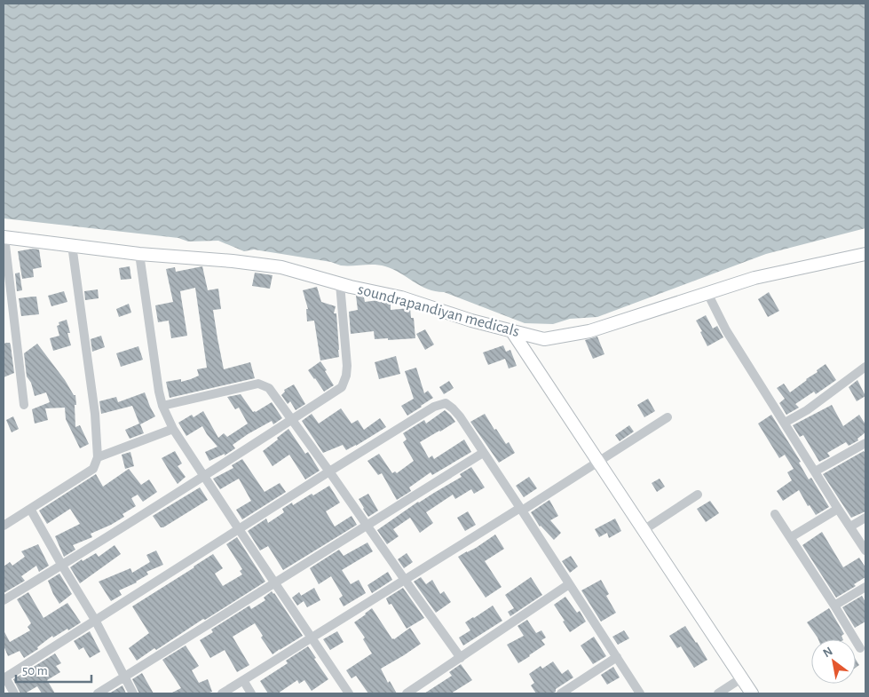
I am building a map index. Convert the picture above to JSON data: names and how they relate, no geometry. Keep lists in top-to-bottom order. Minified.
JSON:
{"streets":{"main road":["soundrapandiyan medicals"]},"scale_bar":"50 m","north":"top left"}
